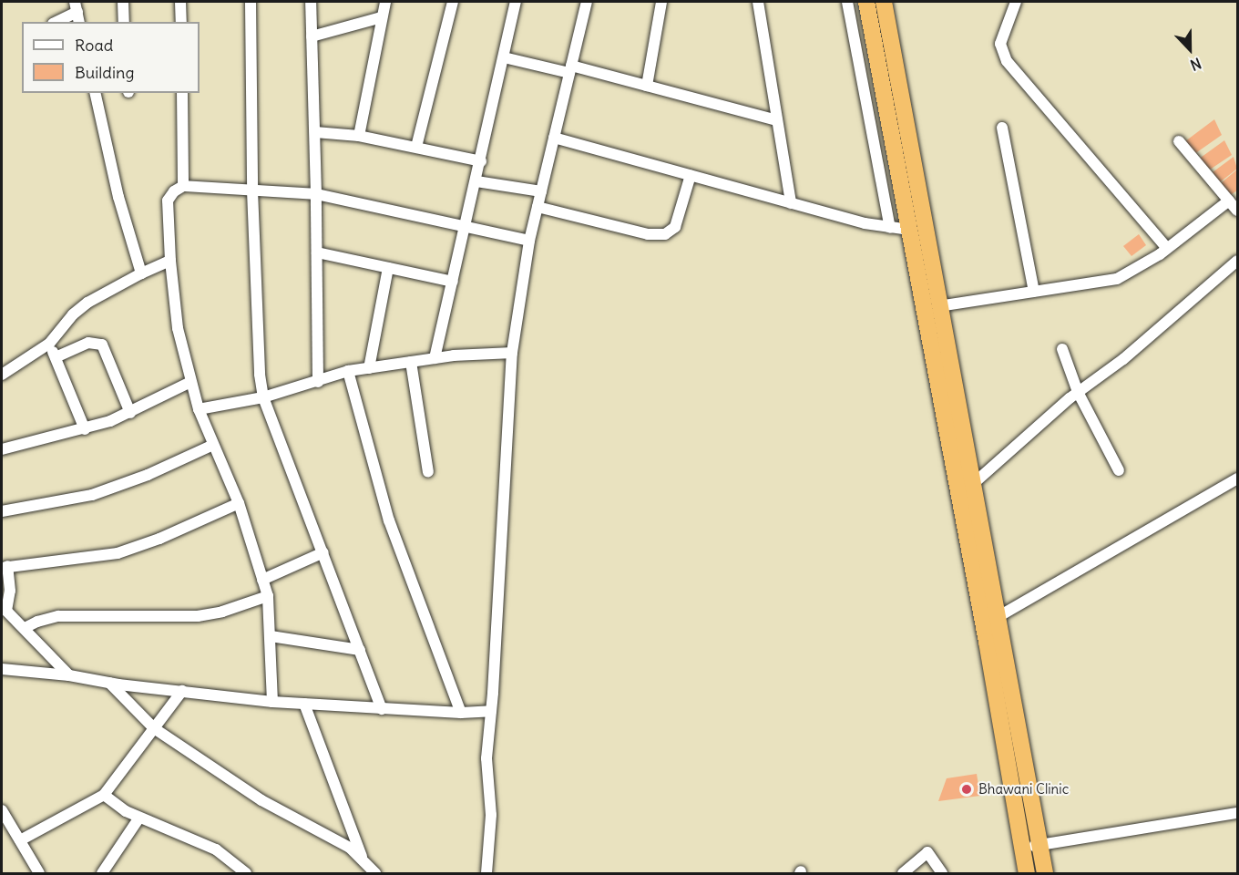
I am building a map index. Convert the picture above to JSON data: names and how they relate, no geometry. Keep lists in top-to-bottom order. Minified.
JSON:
{"places":["Bhawani Clinic"],"legend":["Road","Building"],"north":"bottom"}
